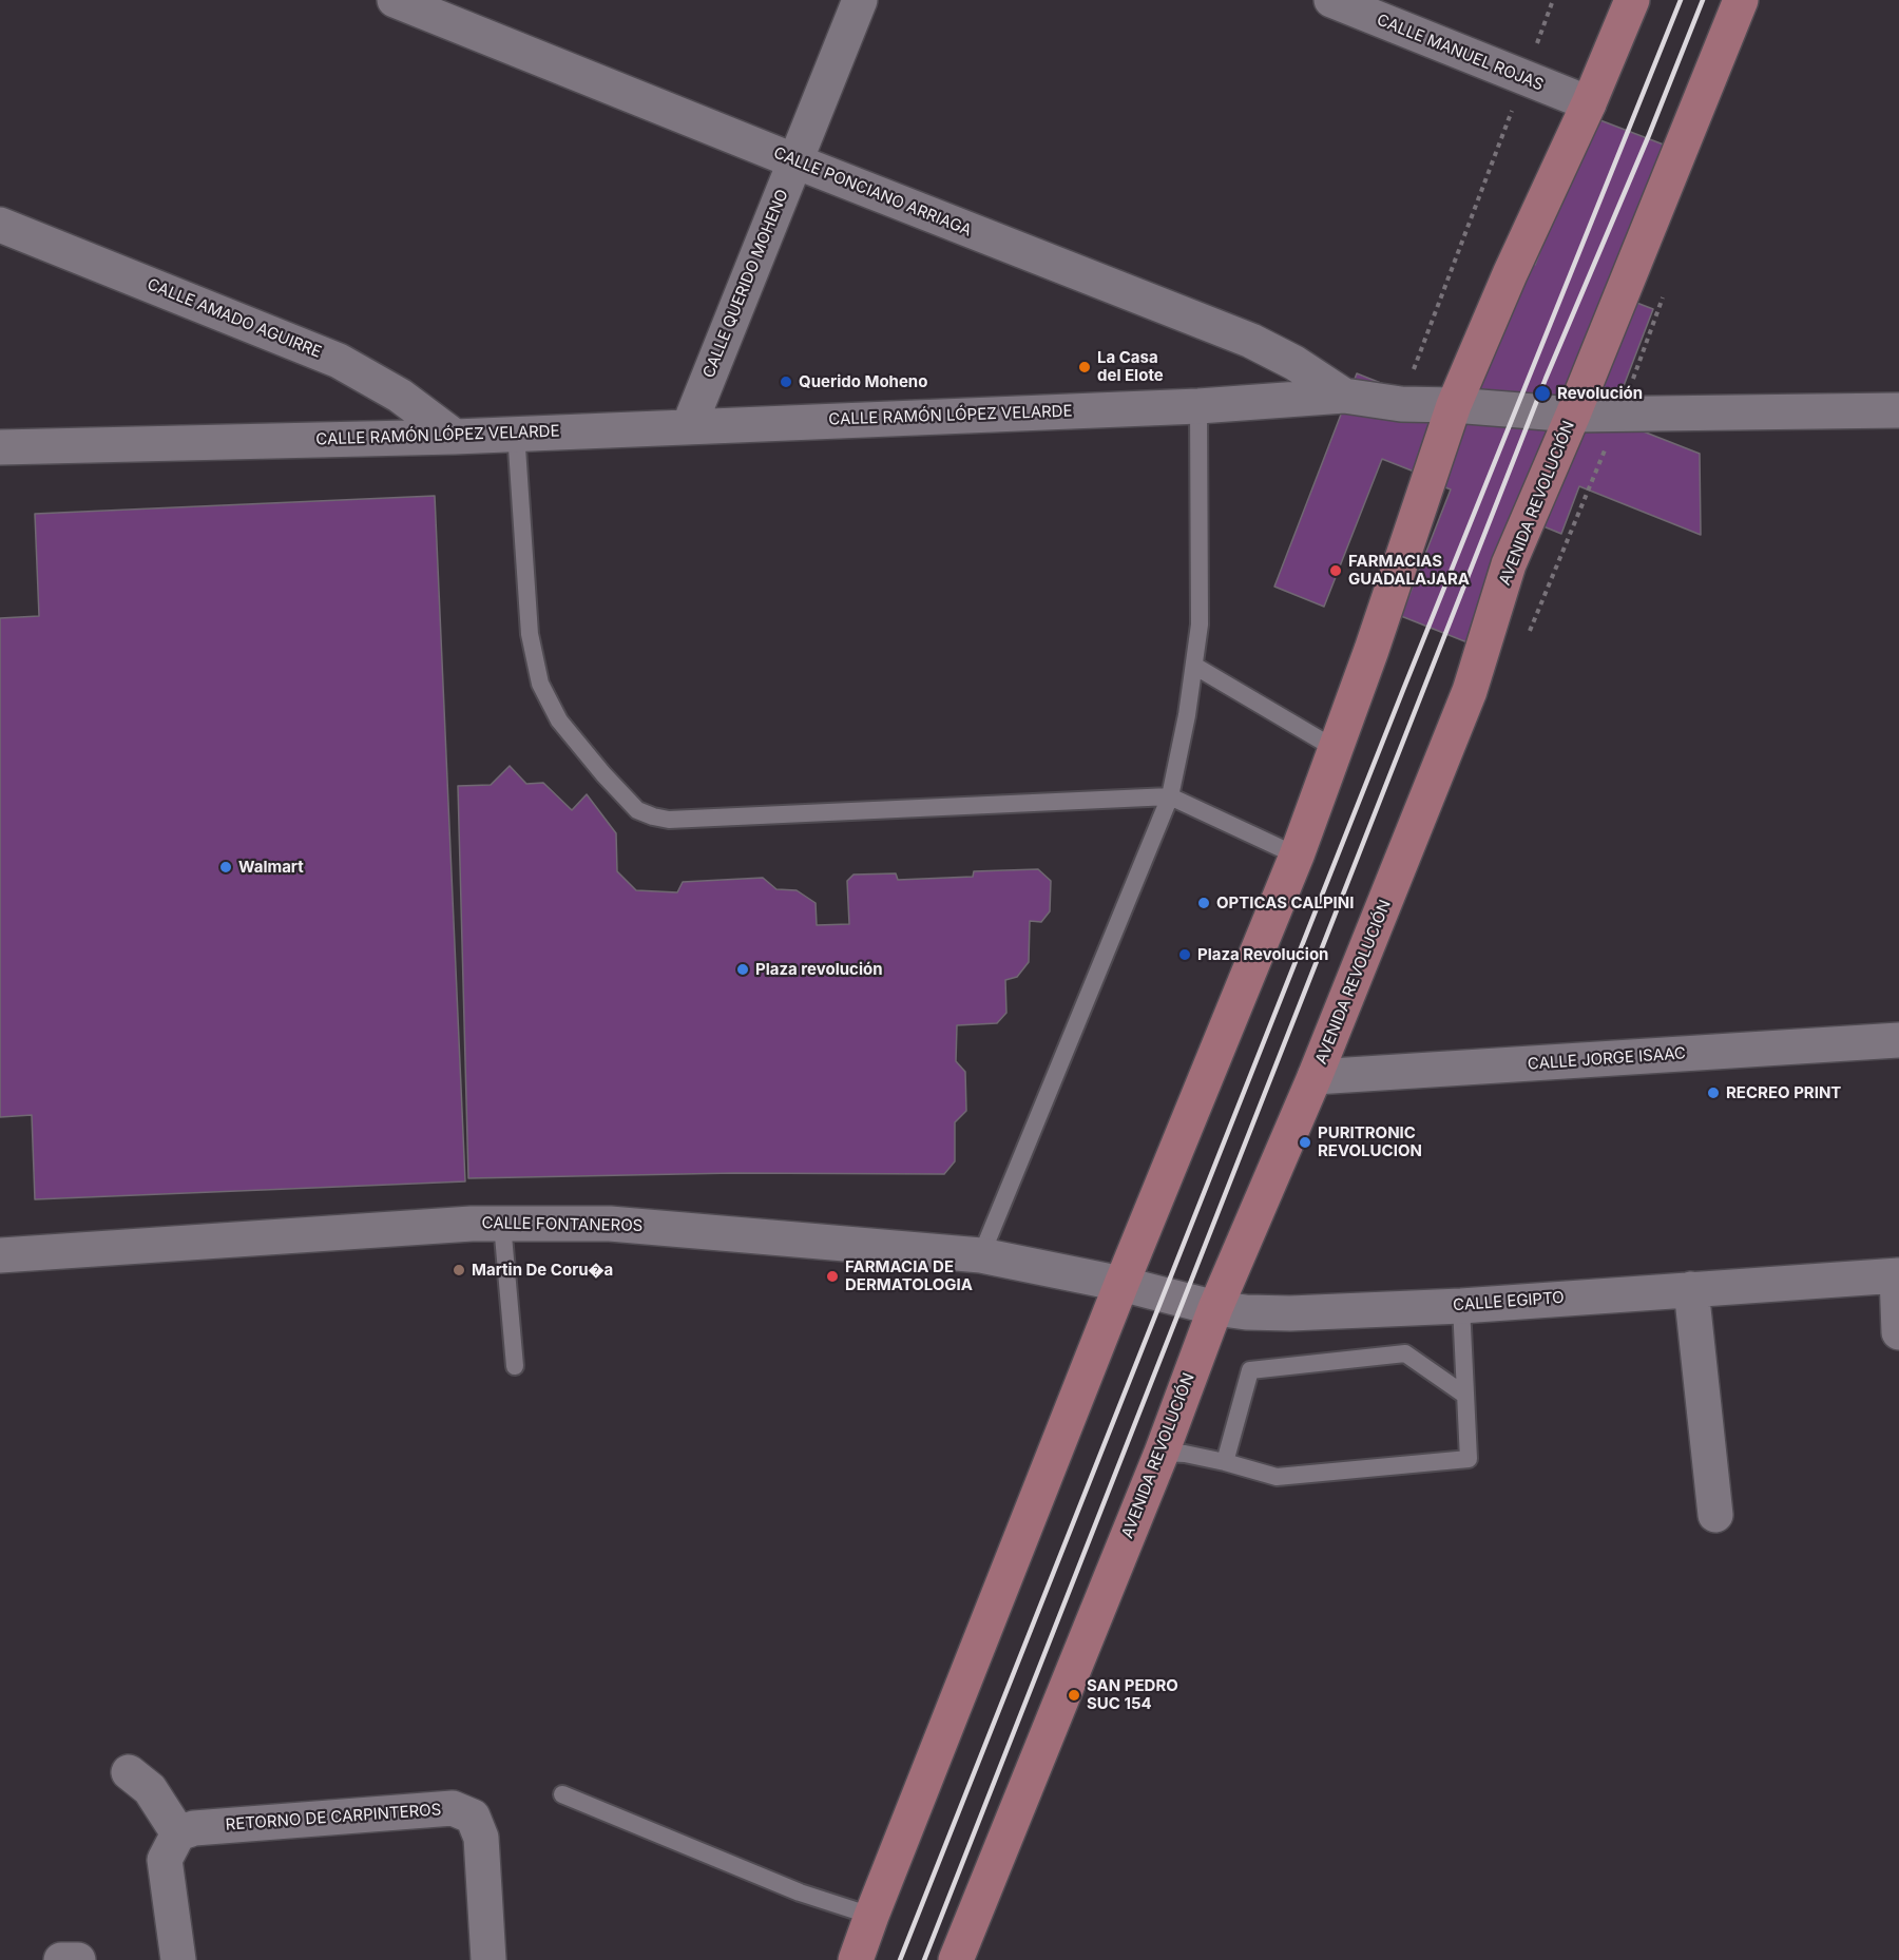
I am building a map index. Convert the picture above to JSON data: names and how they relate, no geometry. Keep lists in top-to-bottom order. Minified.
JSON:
{"streets":{"main road":["AVENIDA REVOLUCIÓN"],"street":["CALLE MANUEL ROJAS","CALLE PONCIANO ARRIAGA","CALLE QUERIDO MOHENO","CALLE AMADO AGUIRRE","CALLE RAMÓN LÓPEZ VELARDE","CALLE JORGE ISAAC","CALLE FONTANEROS","CALLE EGIPTO","RETORNO DE CARPINTEROS"]},"crossings":[["CALLE PONCIANO ARRIAGA","CALLE QUERIDO MOHENO"],["CALLE PONCIANO ARRIAGA","CALLE RAMÓN LÓPEZ VELARDE"],["CALLE QUERIDO MOHENO","CALLE RAMÓN LÓPEZ VELARDE"],["CALLE AMADO AGUIRRE","CALLE RAMÓN LÓPEZ VELARDE"],["CALLE RAMÓN LÓPEZ VELARDE","AVENIDA REVOLUCIÓN"],["AVENIDA REVOLUCIÓN","CALLE JORGE ISAAC"],["AVENIDA REVOLUCIÓN","CALLE EGIPTO"],["CALLE FONTANEROS","CALLE EGIPTO"]],"places":["La Casa del Elote","Querido Moheno","Revolución","FARMACIAS GUADALAJARA","Walmart","OPTICAS CALPINI","Plaza Revolucion","Plaza revolución","RECREO PRINT","PURITRONIC REVOLUCION","Martin De Coru�a","FARMACIA DE DERMATOLOGIA","SAN PEDRO SUC 154"]}
